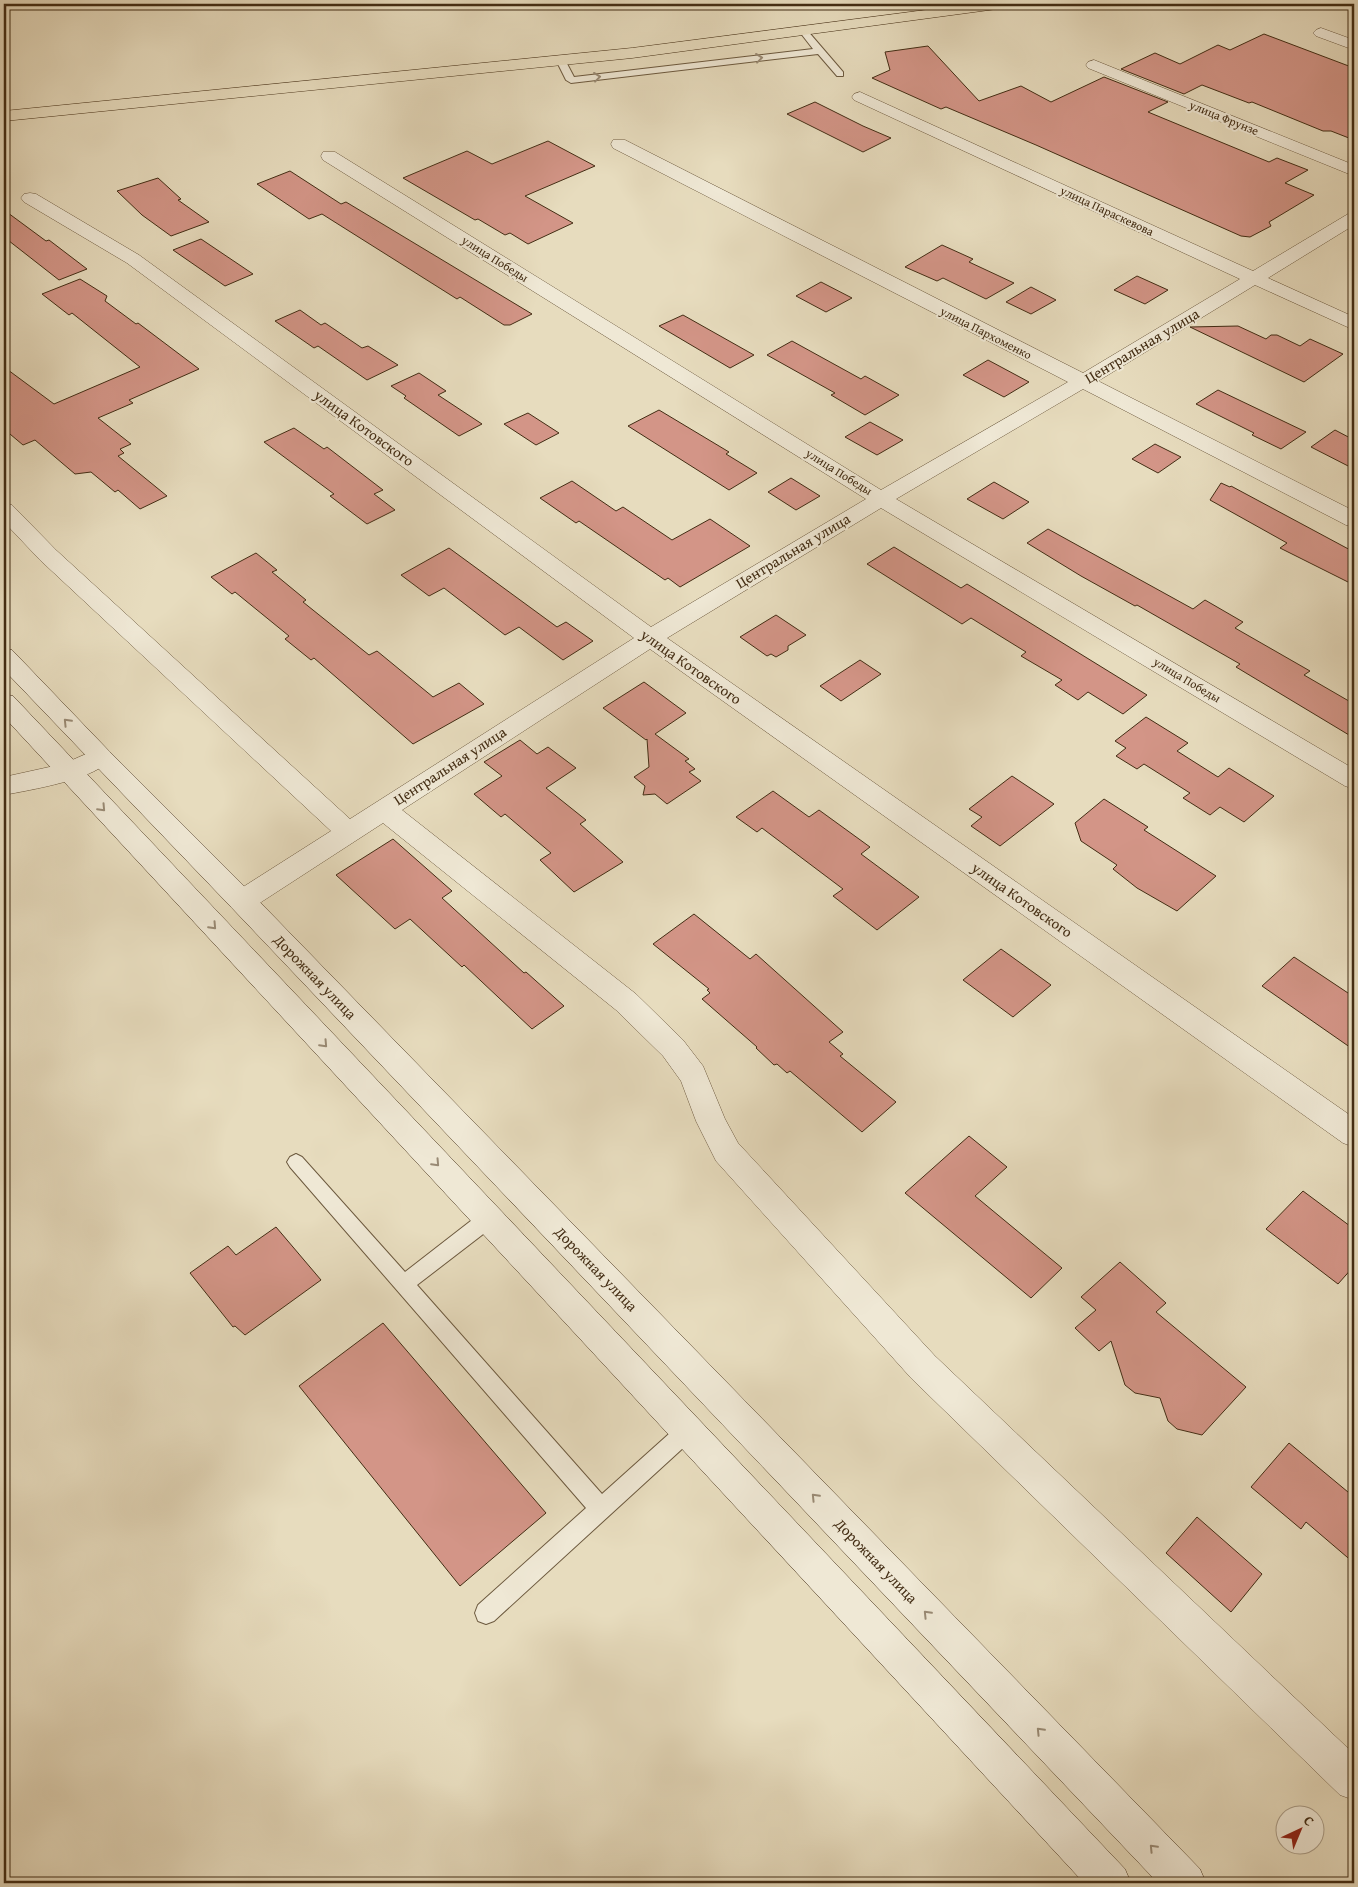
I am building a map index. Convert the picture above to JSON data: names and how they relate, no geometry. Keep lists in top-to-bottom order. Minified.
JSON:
{"streets":{"street":["улица Фрунзе","улица Параскевова","улица Победы","улица Пархоменко","Центральная улица","улица Котовского","Дорожная улица"]},"crossings":[["улица Параскевова","Центральная улица"],["улица Победы","Центральная улица"],["улица Пархоменко","Центральная улица"],["Центральная улица","улица Котовского"],["Центральная улица","Дорожная улица"]],"north":"top right"}
